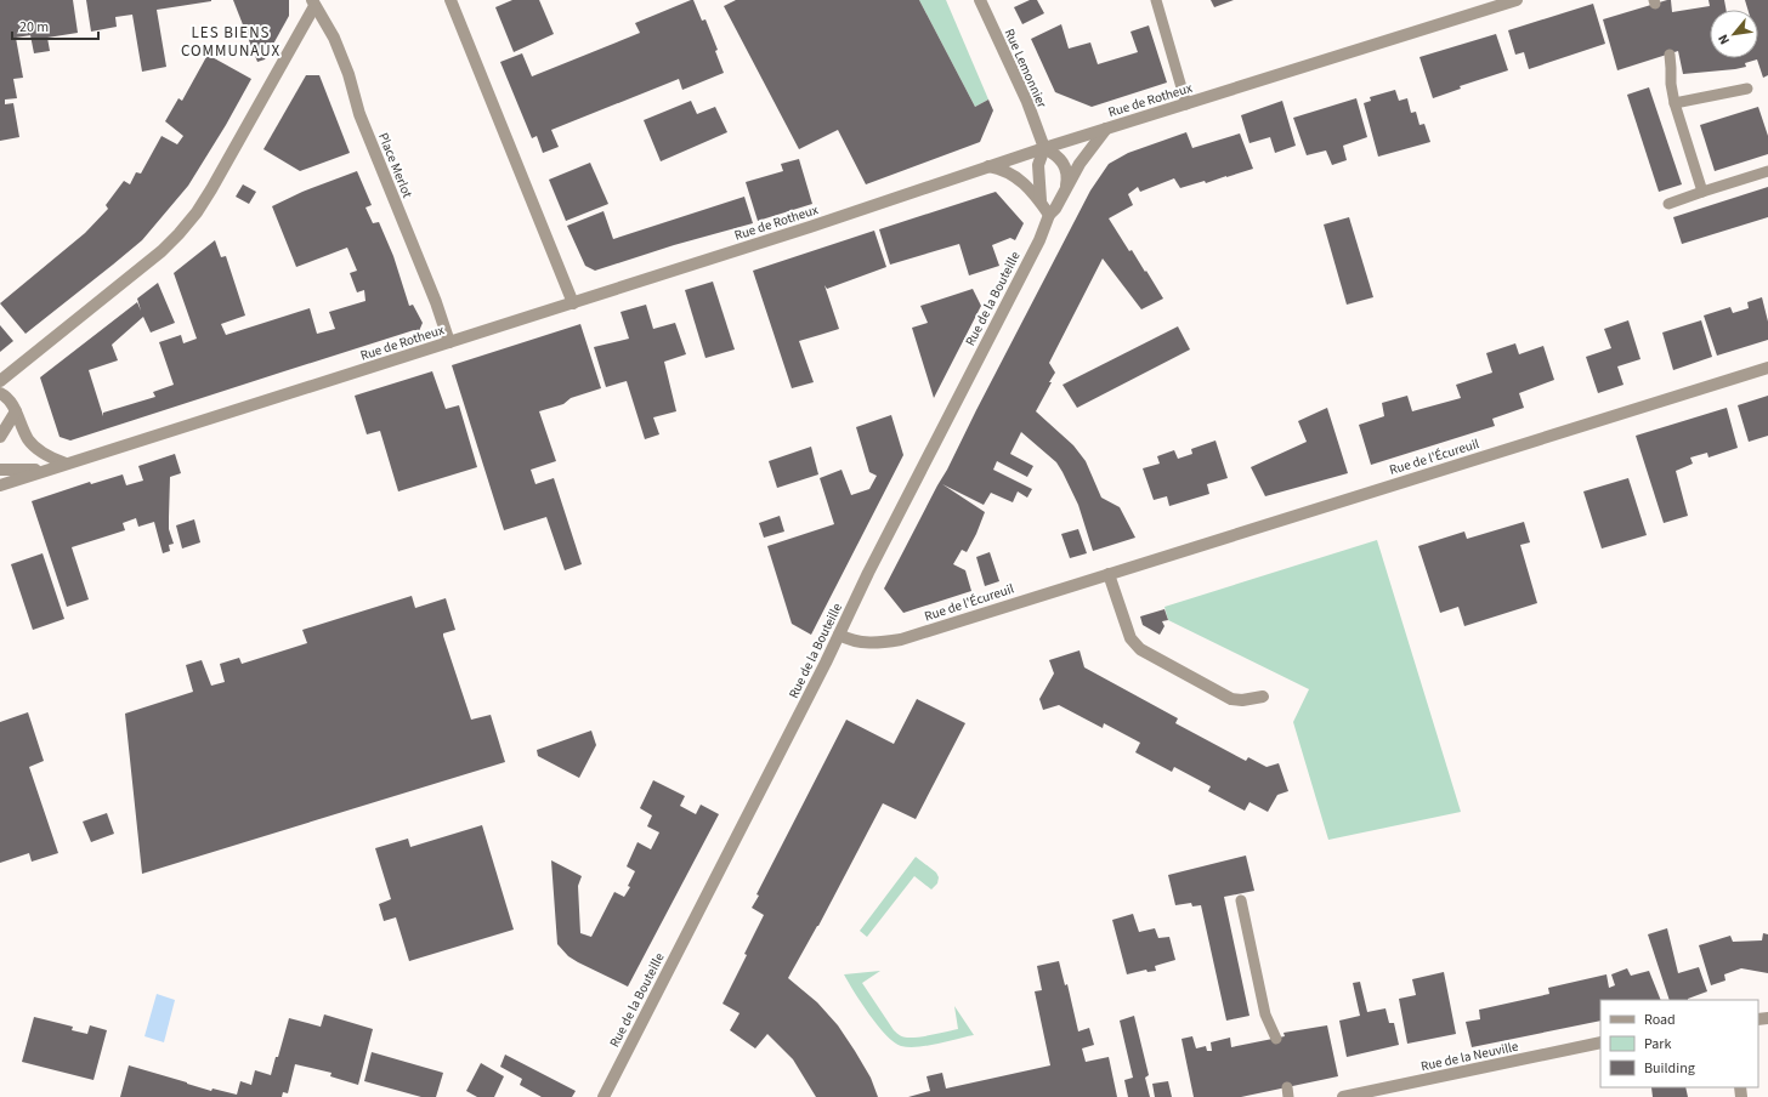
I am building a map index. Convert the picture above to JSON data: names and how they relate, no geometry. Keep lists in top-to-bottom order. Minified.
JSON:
{"streets":{"street":["Rue Lemonnier","Rue de Rotheux","Place Merlot","Rue de la Bouteille","Rue de l'Écureuil","Rue de la Neuville"]},"crossings":[["Rue Lemonnier","Rue de Rotheux"],["Rue de Rotheux","Place Merlot"],["Rue de Rotheux","Rue de la Bouteille"],["Rue de la Bouteille","Rue de l'Écureuil"]],"districts":["LES BIENS COMMUNAUX"],"legend":["Road","Park","Building"],"scale_bar":"20 m","north":"bottom left"}
